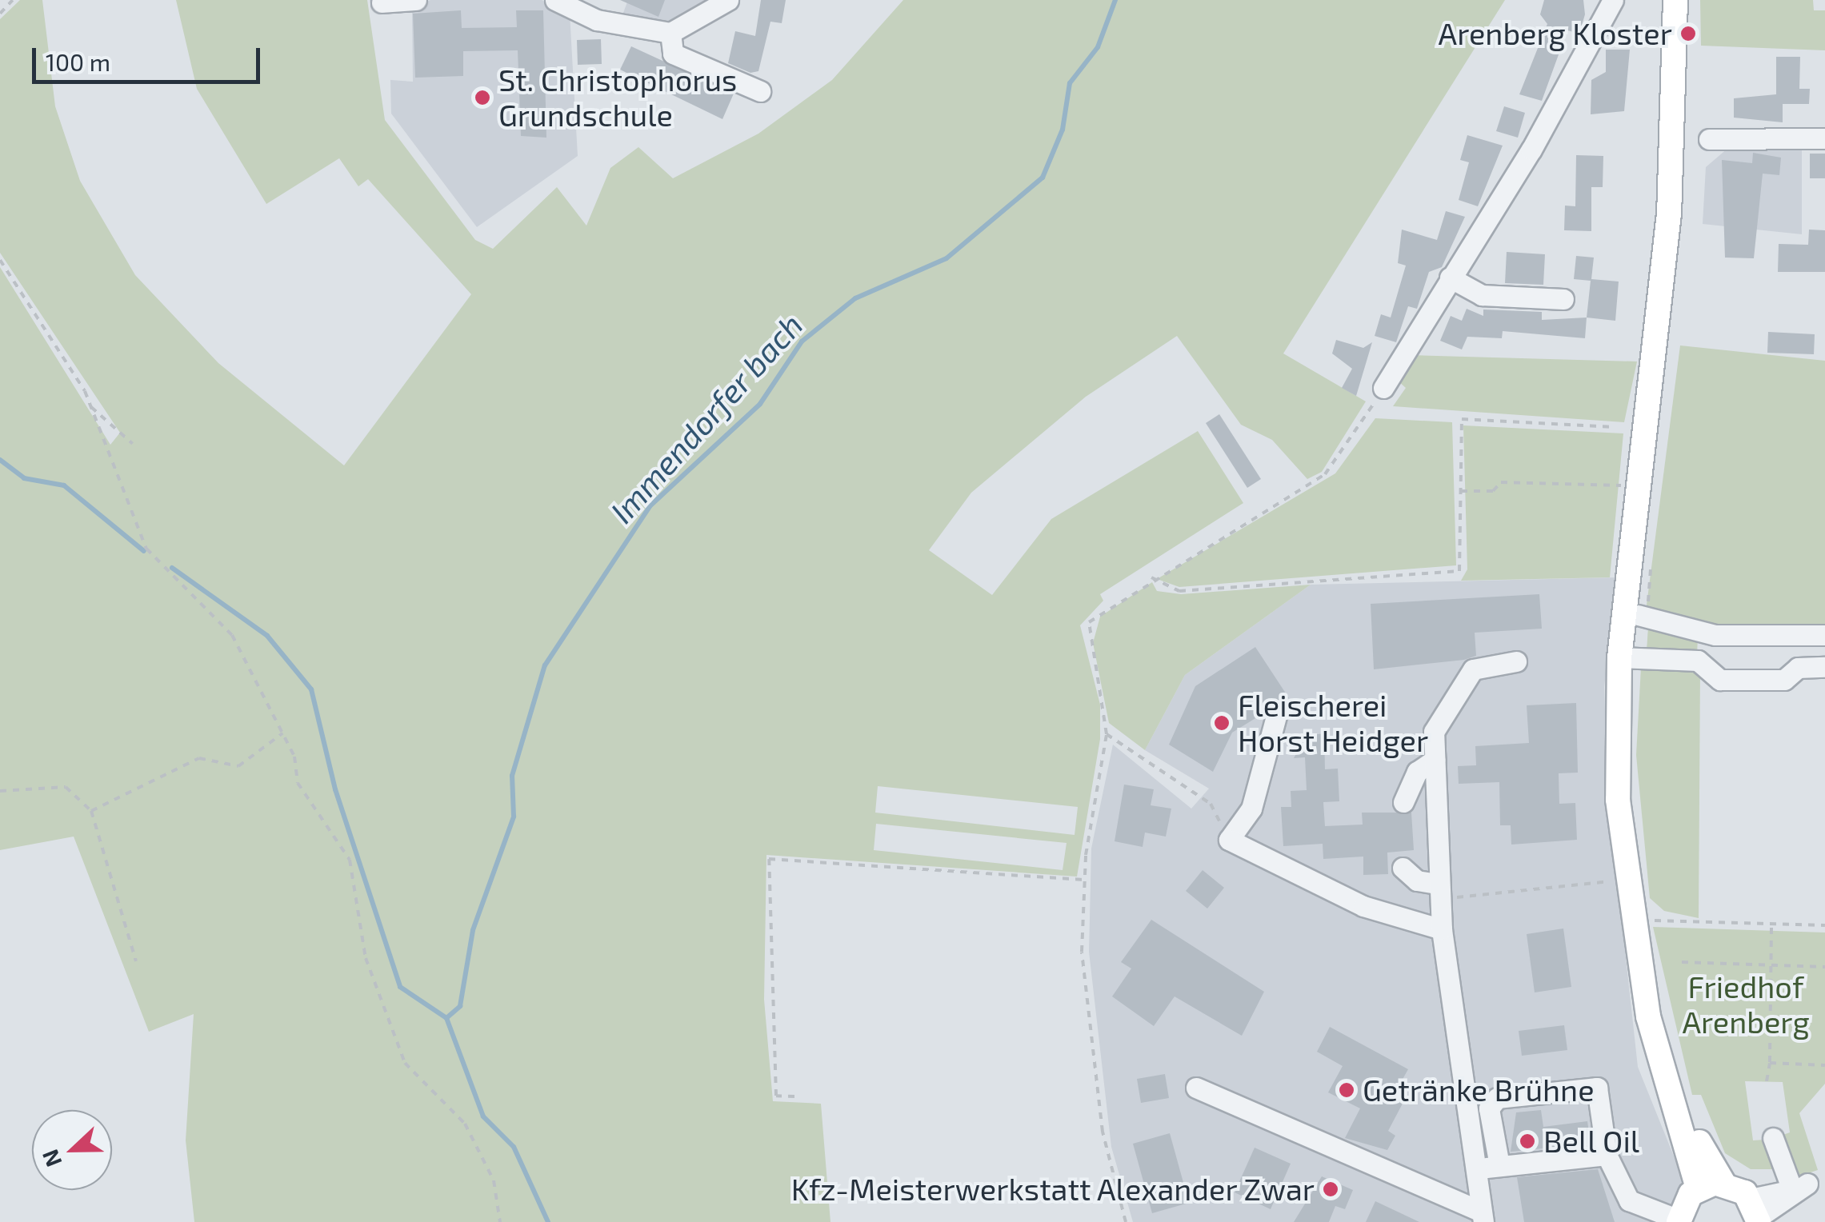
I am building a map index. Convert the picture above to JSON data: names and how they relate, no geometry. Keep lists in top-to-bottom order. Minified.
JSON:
{"water":["Immendorfer bach"],"parks":["Friedhof Arenberg"],"places":["Arenberg Kloster","St. Christophorus Grundschule","Fleischerei Horst Heidger","Getränke Brühne","Bell Oil","Kfz-Meisterwerkstatt Alexander Zwar"],"scale_bar":"100 m","north":"left"}
